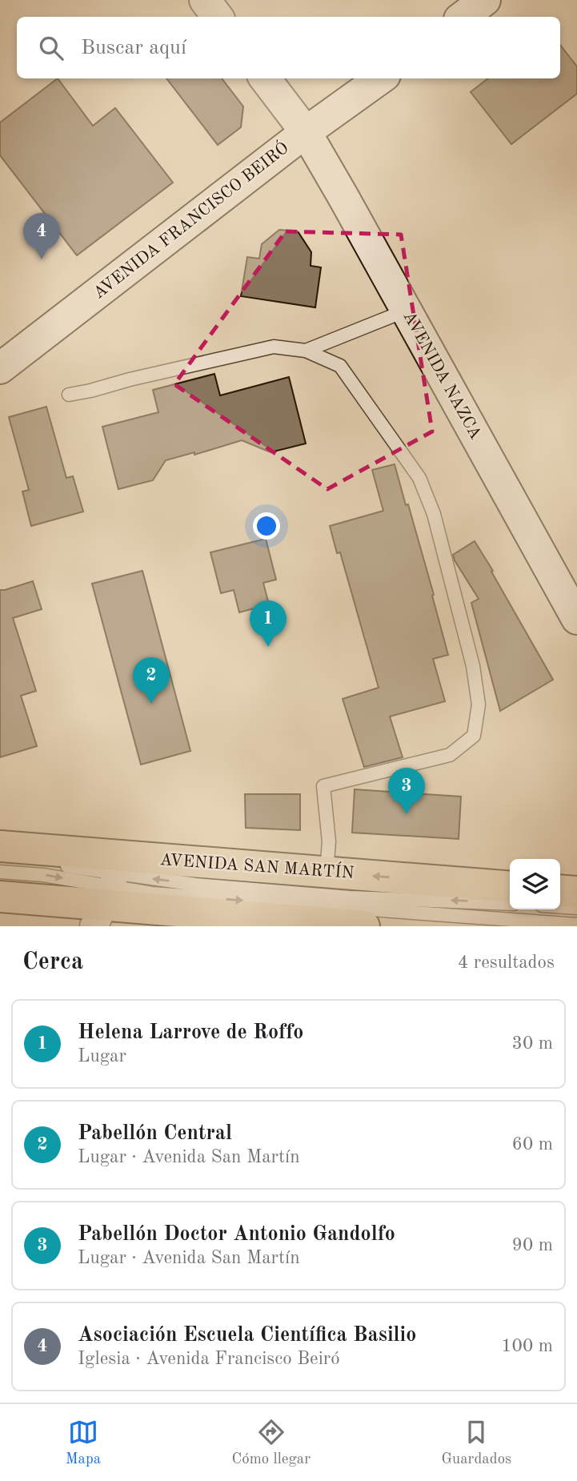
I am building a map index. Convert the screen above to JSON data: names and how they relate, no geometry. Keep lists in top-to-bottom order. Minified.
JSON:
{"streets":{"main road":["AVENIDA FRANCISCO BEIRÓ","AVENIDA NAZCA","AVENIDA SAN MARTÍN"]},"crossings":[["AVENIDA FRANCISCO BEIRÓ","AVENIDA NAZCA"]],"page":{"search":"Buscar aquí","pins":["4","1","2","3"],"heading":["Cerca","4 resultados"],"list":[{"mark":"1","name":"Helena Larrove de Roffo","note":"Lugar","value":"30 m"},{"mark":"2","name":"Pabellón Central","note":"Lugar · Avenida San Martín","value":"60 m"},{"mark":"3","name":"Pabellón Doctor Antonio Gandolfo","note":"Lugar · Avenida San Martín","value":"90 m"},{"mark":"4","name":"Asociación Escuela Científica Basilio","note":"Iglesia · Avenida Francisco Beiró","value":"100 m"}],"nav":["Mapa","Cómo llegar","Guardados"]}}
